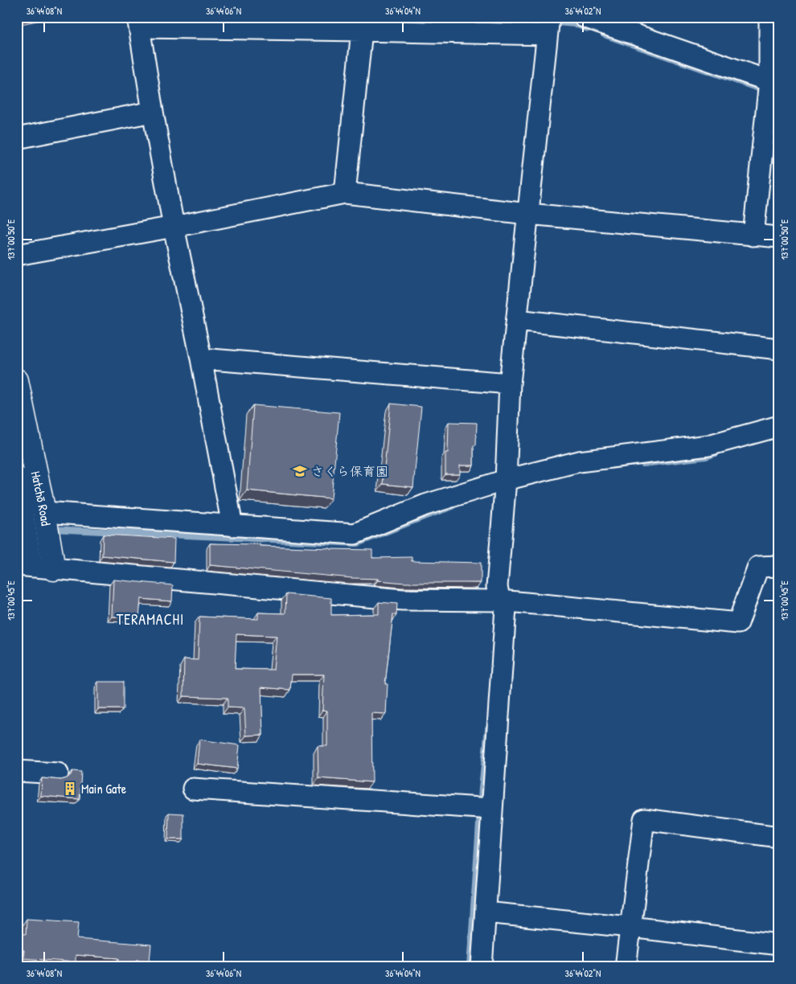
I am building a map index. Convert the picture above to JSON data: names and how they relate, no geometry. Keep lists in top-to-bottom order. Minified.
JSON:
{"streets":{"street":["Hatchō Road"]},"districts":["TERAMACHI"],"places":{"school or university":["さくら保育園"],"building":["Main Gate"]},"coordinates":["36°44'08\"N","36°44'06\"N","36°44'04\"N","36°44'02\"N","137°00'50\"E","137°00'45\"E"]}
